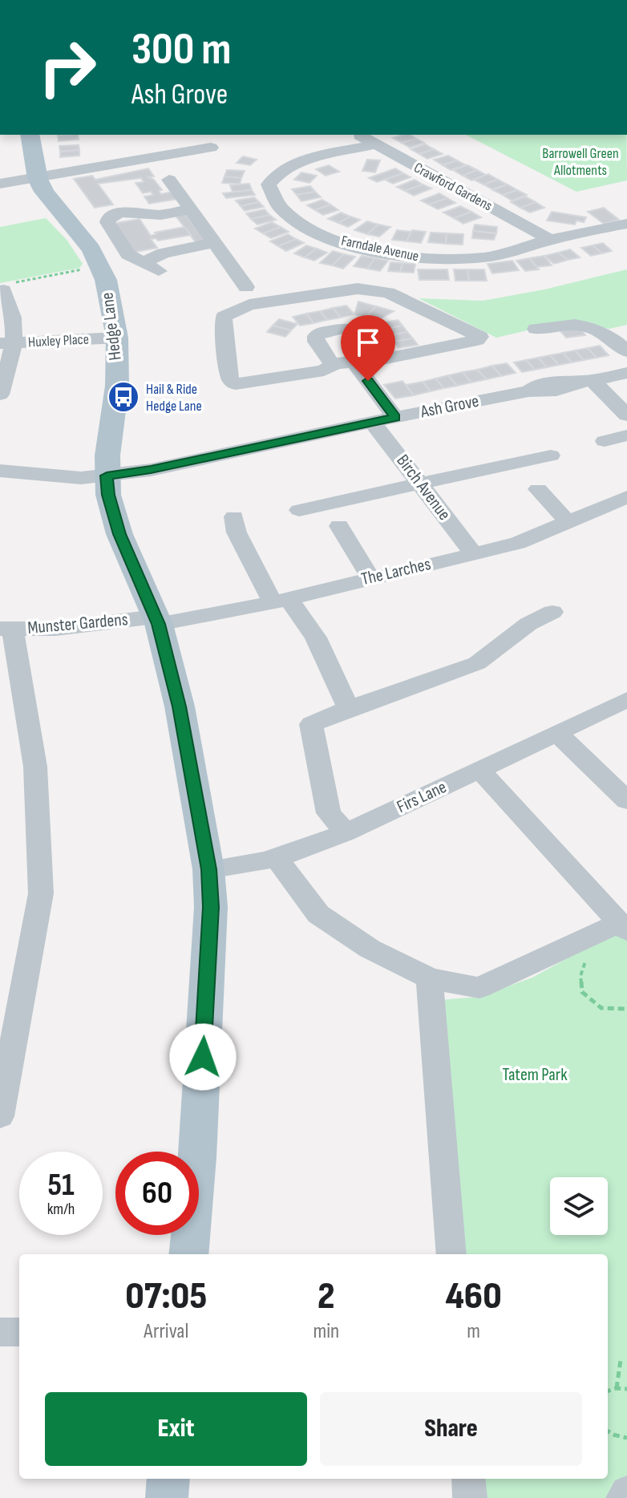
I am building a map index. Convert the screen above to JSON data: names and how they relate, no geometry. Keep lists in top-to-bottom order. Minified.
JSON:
{"streets":{"main road":["Hedge Lane"],"street":["Crawford Gardens","Farndale Avenue","Huxley Place","Ash Grove","Birch Avenue","The Larches","Munster Gardens","Firs Lane"]},"crossings":[["Crawford Gardens","Farndale Avenue"],["Hedge Lane","Huxley Place"],["Hedge Lane","Ash Grove"],["Hedge Lane","The Larches"],["Hedge Lane","Munster Gardens"],["Hedge Lane","Firs Lane"],["Ash Grove","Birch Avenue"],["Birch Avenue","The Larches"],["The Larches","Munster Gardens"]],"parks":["Barrowell Green Allotments","Tatem Park"],"places":{"bus stop":["Hail & Ride Hedge Lane"]},"page":{"turn":["300 m","Ash Grove"],"speed":"51 km/h","limit":"60","eta":["07:05","Arrival","2","min","460","m"],"buttons":["Exit","Share"]}}
